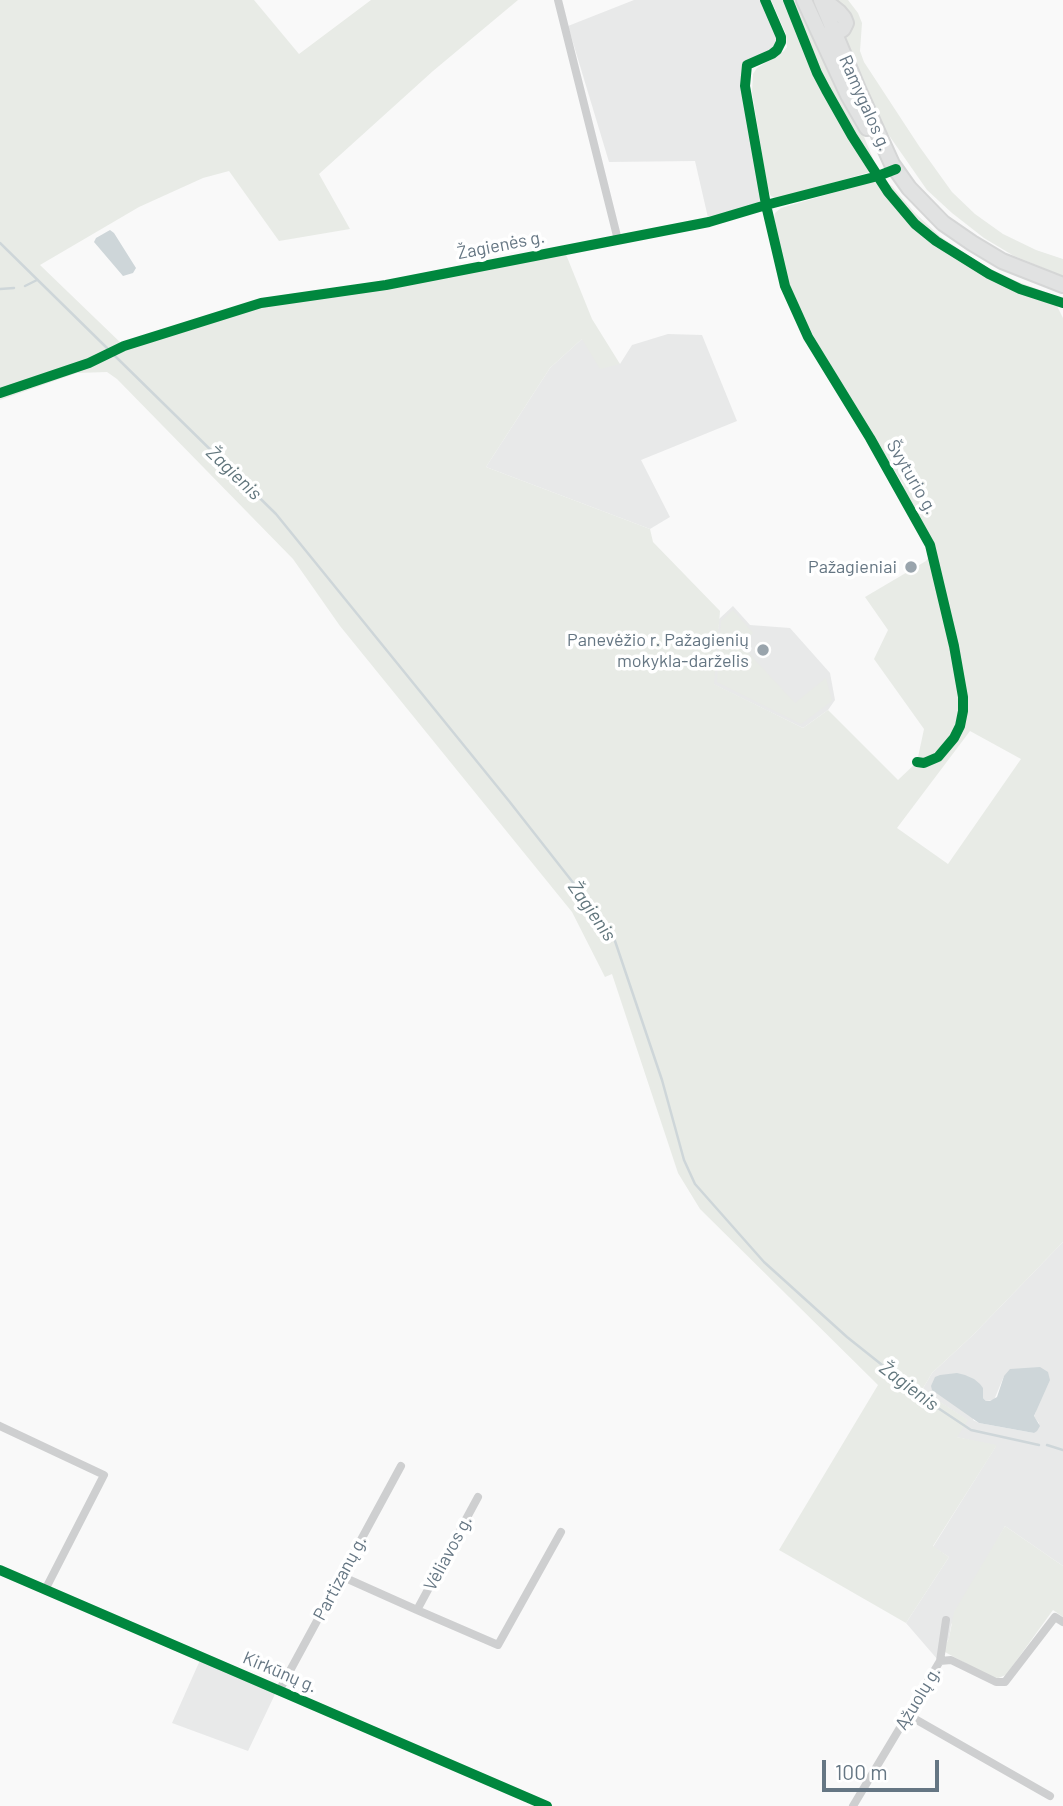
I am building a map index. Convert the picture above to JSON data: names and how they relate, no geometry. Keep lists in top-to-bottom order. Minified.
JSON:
{"streets":{"highway":["Ramygalos g."],"street":["Žagienės g.","Švyturio g.","Vėliavos g.","Partizanų g.","Kirkūnų g.","Ąžuolų g."]},"crossings":[["Ramygalos g.","Žagienės g."],["Žagienės g.","Švyturio g."],["Vėliavos g.","Partizanų g."],["Partizanų g.","Kirkūnų g."]],"water":["Žagienis"],"places":["Pažagieniai","Panevėžio r. Pažagienių mokykla-darželis"],"scale_bar":"100 m"}
